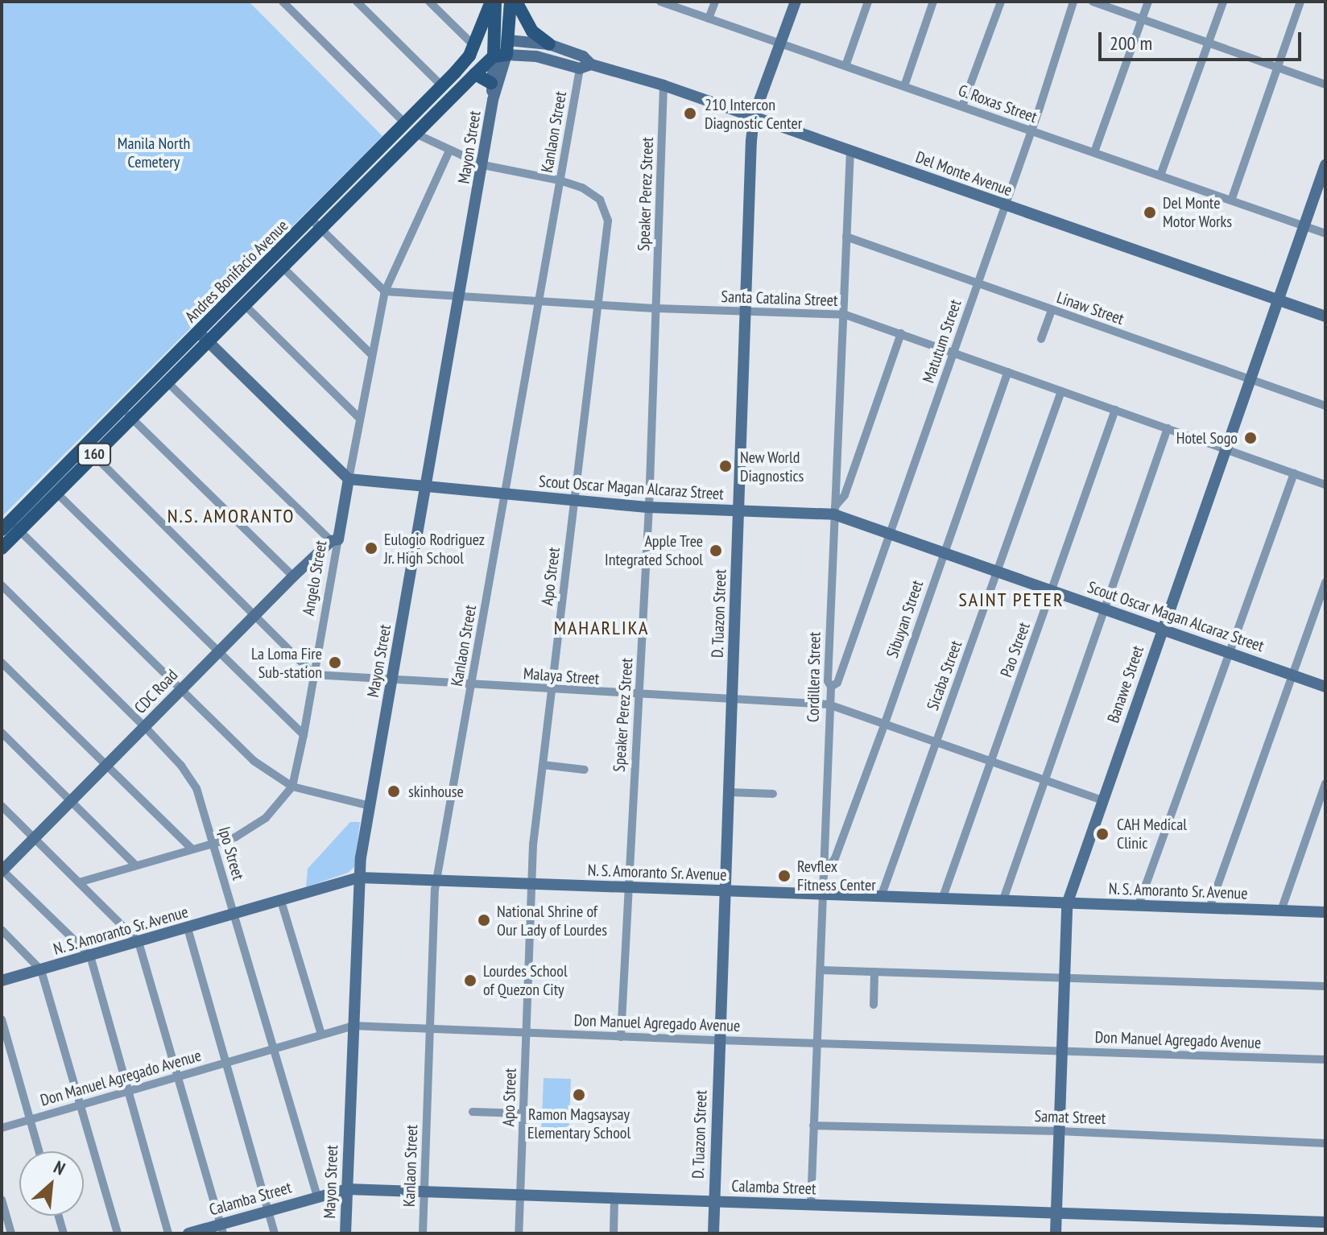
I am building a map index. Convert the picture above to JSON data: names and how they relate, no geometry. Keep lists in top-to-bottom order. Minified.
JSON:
{"streets":{"main road":["Andres Bonifacio Avenue","160"],"street":["G. Roxas Street","Kanlaon Street","Mayon Street","Del Monte Avenue","Speaker Perez Street","Santa Catalina Street","Linaw Street","Matutum Street","Scout Oscar Magan Alcaraz Street","Apo Street","Angelo Street","D. Tuazon Street","Sibuyan Street","Pao Street","Sicaba Street","Malaya Street","Cordillera Street","Banawe Street","CDC Road","Ipo Street","N. S. Amoranto Sr. Avenue","Don Manuel Agregado Avenue","Samat Street","Calamba Street"]},"crossings":[["G. Roxas Street","Matutum Street"],["G. Roxas Street","D. Tuazon Street"],["G. Roxas Street","Banawe Street"],["Kanlaon Street","Del Monte Avenue"],["Kanlaon Street","Santa Catalina Street"],["Kanlaon Street","Scout Oscar Magan Alcaraz Street"],["Kanlaon Street","Apo Street"],["Kanlaon Street","Malaya Street"],["Kanlaon Street","N. S. Amoranto Sr. Avenue"],["Kanlaon Street","Don Manuel Agregado Avenue"],["Kanlaon Street","Calamba Street"],["Mayon Street","Del Monte Avenue"],["Mayon Street","Andres Bonifacio Avenue"],["Mayon Street","Santa Catalina Street"],["Mayon Street","Scout Oscar Magan Alcaraz Street"],["Mayon Street","Apo Street"],["Mayon Street","Malaya Street"],["Mayon Street","N. S. Amoranto Sr. Avenue"],["Mayon Street","Don Manuel Agregado Avenue"],["Mayon Street","Calamba Street"],["Del Monte Avenue","Speaker Perez Street"],["Del Monte Avenue","Andres Bonifacio Avenue"],["Del Monte Avenue","Matutum Street"],["Del Monte Avenue","D. Tuazon Street"],["Del Monte Avenue","Cordillera Street"],["Del Monte Avenue","Banawe Street"],["Speaker Perez Street","Santa Catalina Street"],["Speaker Perez Street","Scout Oscar Magan Alcaraz Street"],["Speaker Perez Street","Malaya Street"],["Speaker Perez Street","N. S. Amoranto Sr. Avenue"],["Speaker Perez Street","Don Manuel Agregado Avenue"],["Andres Bonifacio Avenue","Apo Street"],["Santa Catalina Street","Matutum Street"],["Santa Catalina Street","Apo Street"],["Santa Catalina Street","Angelo Street"],["Santa Catalina Street","D. Tuazon Street"],["Santa Catalina Street","Sibuyan Street"],["Santa Catalina Street","Pao Street"],["Santa Catalina Street","Sicaba Street"],["Santa Catalina Street","Cordillera Street"],["Santa Catalina Street","Banawe Street"],["Linaw Street","Matutum Street"],["Linaw Street","Cordillera Street"],["Linaw Street","Banawe Street"],["Matutum Street","Scout Oscar Magan Alcaraz Street"],["Matutum Street","Cordillera Street"],["Scout Oscar Magan Alcaraz Street","Apo Street"],["Scout Oscar Magan Alcaraz Street","Angelo Street"],["Scout Oscar Magan Alcaraz Street","D. Tuazon Street"],["Scout Oscar Magan Alcaraz Street","Sibuyan Street"],["Scout Oscar Magan Alcaraz Street","Pao Street"],["Scout Oscar Magan Alcaraz Street","Sicaba Street"],["Scout Oscar Magan Alcaraz Street","Cordillera Street"],["Scout Oscar Magan Alcaraz Street","Banawe Street"],["Apo Street","Angelo Street"],["Apo Street","Malaya Street"],["Apo Street","N. S. Amoranto Sr. Avenue"],["Apo Street","Don Manuel Agregado Avenue"],["Apo Street","Calamba Street"],["Angelo Street","Malaya Street"],["Angelo Street","CDC Road"],["Angelo Street","Ipo Street"],["D. Tuazon Street","Malaya Street"],["D. Tuazon Street","N. S. Amoranto Sr. Avenue"],["D. Tuazon Street","Don Manuel Agregado Avenue"],["D. Tuazon Street","Calamba Street"],["Sibuyan Street","Malaya Street"],["Sibuyan Street","Cordillera Street"],["Pao Street","Malaya Street"],["Pao Street","N. S. Amoranto Sr. Avenue"],["Sicaba Street","Malaya Street"],["Sicaba Street","N. S. Amoranto Sr. Avenue"],["Malaya Street","Cordillera Street"],["Malaya Street","Banawe Street"],["Cordillera Street","N. S. Amoranto Sr. Avenue"],["Cordillera Street","Don Manuel Agregado Avenue"],["Cordillera Street","Samat Street"],["Cordillera Street","Calamba Street"],["Banawe Street","N. S. Amoranto Sr. Avenue"],["Banawe Street","Don Manuel Agregado Avenue"],["Banawe Street","Samat Street"],["Banawe Street","Calamba Street"],["CDC Road","Ipo Street"],["Ipo Street","N. S. Amoranto Sr. Avenue"],["Ipo Street","Don Manuel Agregado Avenue"],["Ipo Street","Calamba Street"]],"districts":["N.S. AMORANTO","SAINT PETER","MAHARLIKA"],"parks":["Manila North Cemetery"],"places":["210 Intercon Diagnostic Center","Del Monte Motor Works","Hotel Sogo","New World Diagnostics","Eulogio Rodriguez Jr. High School","Apple Tree Integrated School","La Loma Fire Sub-station","skinhouse","CAH Medical Clinic","Revflex Fitness Center","National Shrine of Our Lady of Lourdes","Lourdes School of Quezon City","Ramon Magsaysay Elementary School"],"scale_bar":"200 m","north":"top right"}
